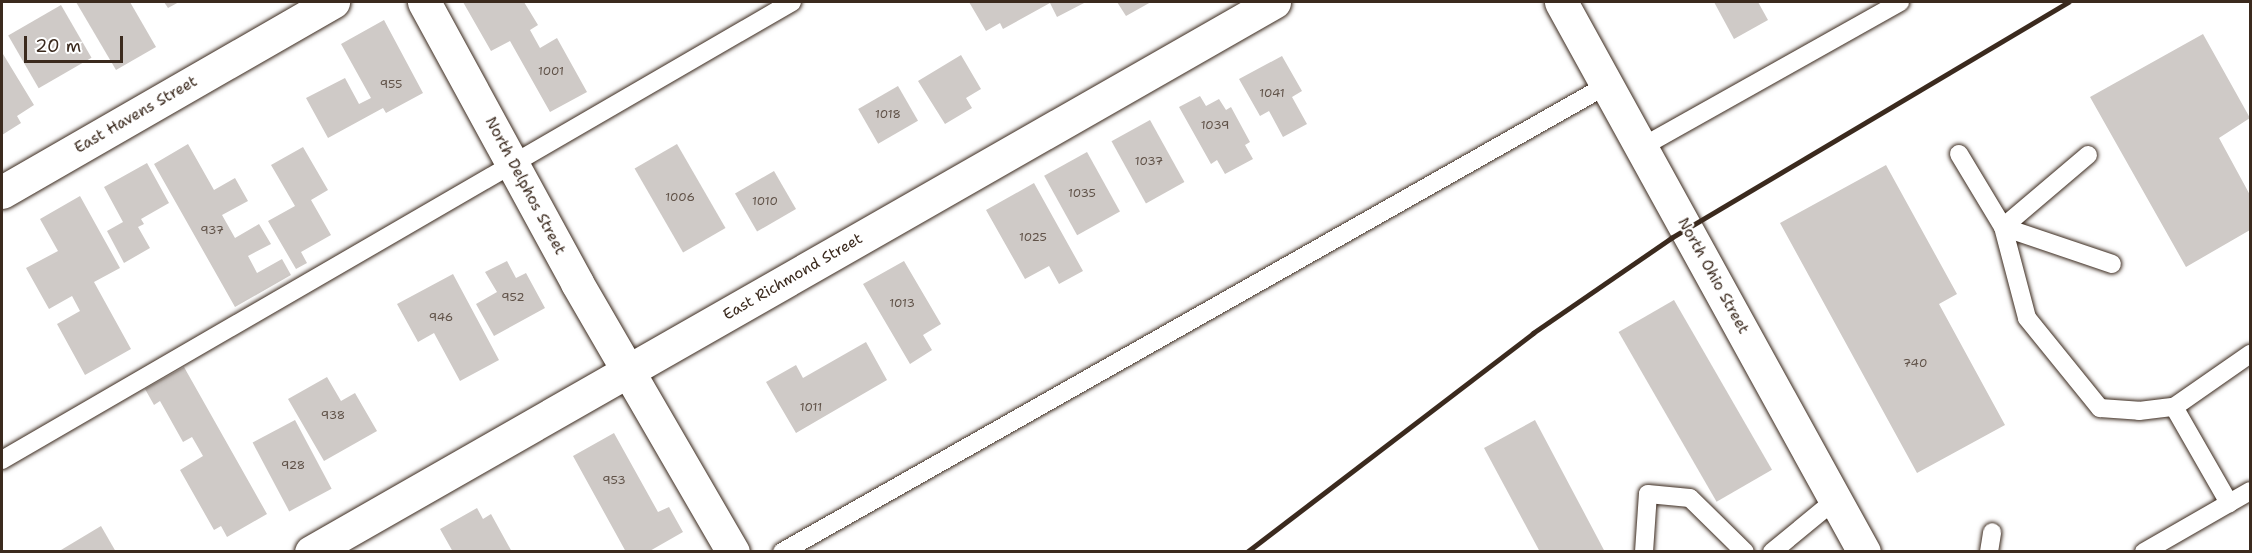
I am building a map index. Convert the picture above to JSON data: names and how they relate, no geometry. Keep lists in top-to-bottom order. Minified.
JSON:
{"streets":{"street":["East Havens Street","North Delphos Street","North Ohio Street","East Richmond Street"]},"crossings":[["North Delphos Street","East Richmond Street"]],"house_numbers":["1001","955","1041","1018","1039","1037","1035","1006","1010","937","1025","952","1013","946","740","1011","938","928","953"],"scale_bar":"20 m"}
